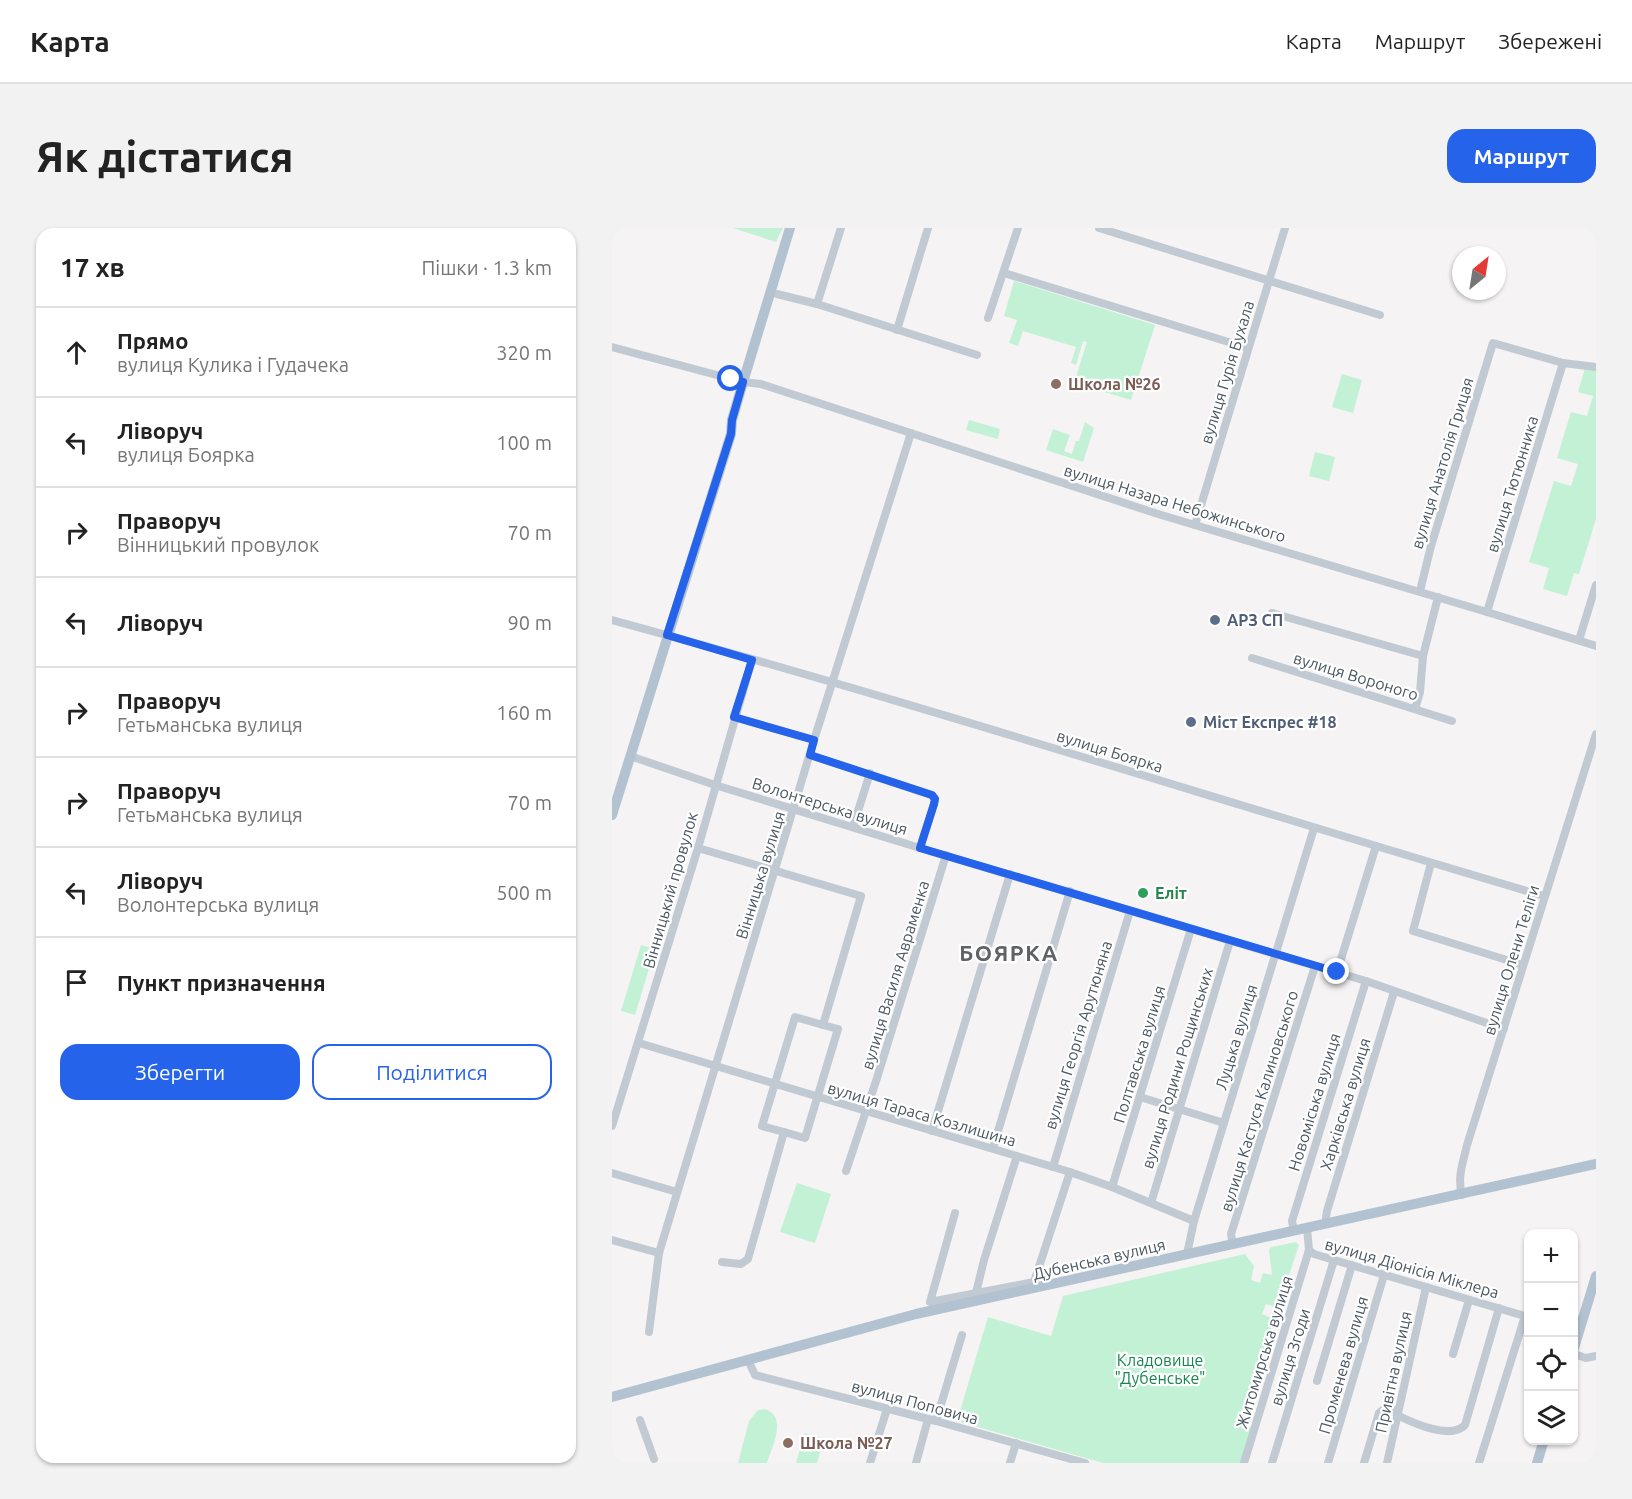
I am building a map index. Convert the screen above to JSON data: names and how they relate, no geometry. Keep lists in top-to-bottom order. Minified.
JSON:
{"streets":{"main road":["Дубенська вулиця"],"street":["вулиця Гурія Бухала","вулиця Анатолія Грицая","вулиця Тютюнника","вулиця Назара Небожинського","вулиця Вороного","вулиця Боярка","Волонтерська вулиця","Вінницька вулиця","Вінницький провулок","вулиця Олени Теліги","вулиця Василя Авраменка","вулиця Георгія Арутюняна","Луцька вулиця","Полтавська вулиця","вулиця Родини Рощинських","вулиця Кастуся Калиновського","Новоміська вулиця","Харківська вулиця","вулиця Тараса Козлишина","вулиця Діонісія Міклера","Житомирська вулиця","вулиця Згоди","Променева вулиця","Привітна вулиця","вулиця Поповича"]},"crossings":[["вулиця Гурія Бухала","вулиця Назара Небожинського"],["вулиця Анатолія Грицая","вулиця Тютюнника"],["вулиця Анатолія Грицая","вулиця Назара Небожинського"],["вулиця Тютюнника","вулиця Назара Небожинського"],["вулиця Назара Небожинського","Вінницька вулиця"],["вулиця Боярка","Вінницька вулиця"],["вулиця Боярка","Вінницький провулок"],["вулиця Боярка","вулиця Олени Теліги"],["вулиця Боярка","Луцька вулиця"],["Волонтерська вулиця","Вінницька вулиця"],["Волонтерська вулиця","Вінницький провулок"],["Волонтерська вулиця","вулиця Олени Теліги"],["Волонтерська вулиця","вулиця Василя Авраменка"],["Волонтерська вулиця","вулиця Георгія Арутюняна"],["Волонтерська вулиця","Луцька вулиця"],["Волонтерська вулиця","Полтавська вулиця"],["Волонтерська вулиця","вулиця Родини Рощинських"],["Волонтерська вулиця","вулиця Кастуся Калиновського"],["Волонтерська вулиця","Новоміська вулиця"],["Волонтерська вулиця","Харківська вулиця"],["Вінницька вулиця","вулиця Тараса Козлишина"],["Вінницький провулок","вулиця Тараса Козлишина"],["вулиця Олени Теліги","Дубенська вулиця"],["вулиця Василя Авраменка","вулиця Тараса Козлишина"],["вулиця Георгія Арутюняна","вулиця Тараса Козлишина"],["Луцька вулиця","вулиця Тараса Козлишина"],["Луцька вулиця","Дубенська вулиця"],["Полтавська вулиця","вулиця Тараса Козлишина"],["вулиця Родини Рощинських","вулиця Тараса Козлишина"],["вулиця Кастуся Калиновського","Дубенська вулиця"],["Новоміська вулиця","Дубенська вулиця"],["Харківська вулиця","Дубенська вулиця"],["Дубенська вулиця","вулиця Діонісія Міклера"],["Дубенська вулиця","вулиця Поповича"],["вулиця Діонісія Міклера","Житомирська вулиця"],["вулиця Діонісія Міклера","вулиця Згоди"],["вулиця Діонісія Міклера","Променева вулиця"],["вулиця Діонісія Міклера","Привітна вулиця"]],"districts":["БОЯРКА"],"parks":["Кладовище \"Дубенське\""],"places":["Школа №26","АРЗ СП","Міст Експрес #18","Еліт","Школа №27"],"north":"top right","page":{"header":"Карта","nav":["Карта","Маршрут","Збережені"],"buttons":["Маршрут",["Зберегти","Поділитися"]],"title":"Як дістатися","heading":["17 хв","Пішки · 1.3 km"],"list":[["Прямо","вулиця Кулика і Гудачека","320 m"],["Ліворуч","вулиця Боярка","100 m"],["Праворуч","Вінницький провулок","70 m"],["Ліворуч","90 m"],["Праворуч","Гетьманська вулиця","160 m"],["Праворуч","Гетьманська вулиця","70 m"],["Ліворуч","Волонтерська вулиця","500 m"],"Пункт призначення"],"map_buttons":["+","−"]}}
